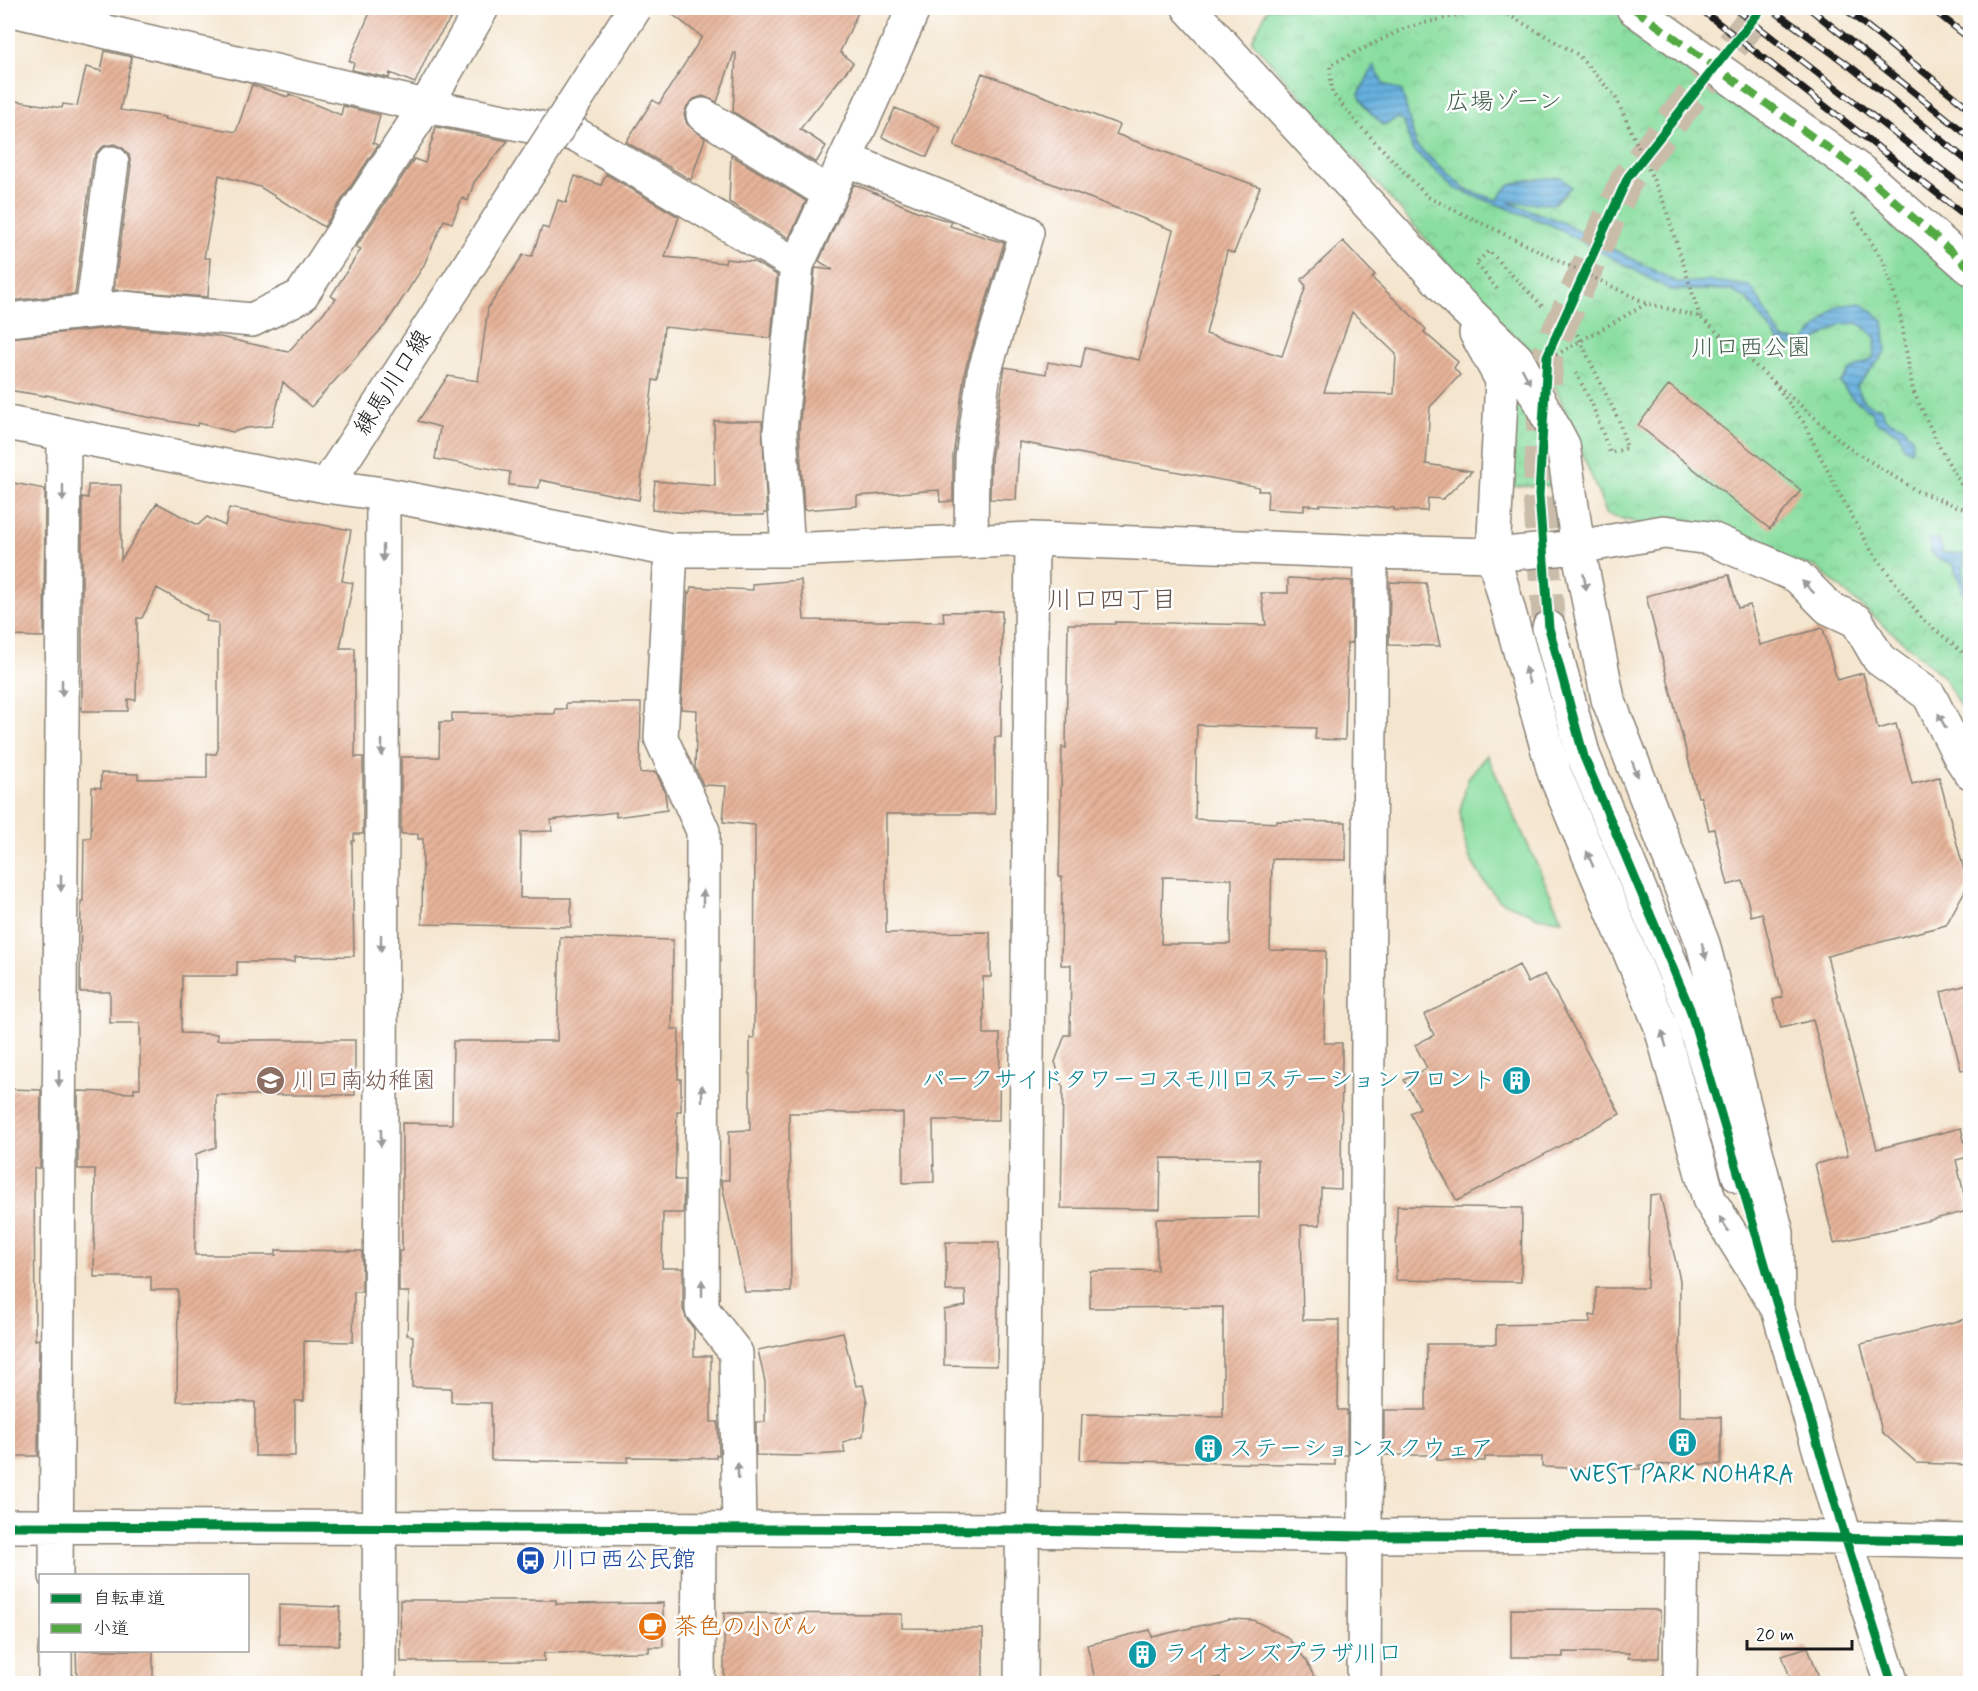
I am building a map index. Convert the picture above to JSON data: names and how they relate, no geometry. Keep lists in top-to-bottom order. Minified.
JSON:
{"streets":{"street":["練馬川口線"]},"districts":["川口四丁目"],"parks":["広場ゾーン","川口西公園"],"places":{"building":["パークサイドタワーコスモ川口ステーションフロント","WEST PARK NOHARA","ステーションスクウェア","ライオンズプラザ川口"],"school or university":["川口南幼稚園"],"bus stop":["川口西公民館"],"cafe":["茶色の小びん"]},"legend":["自転車道","小道"],"scale_bar":"20 m"}
